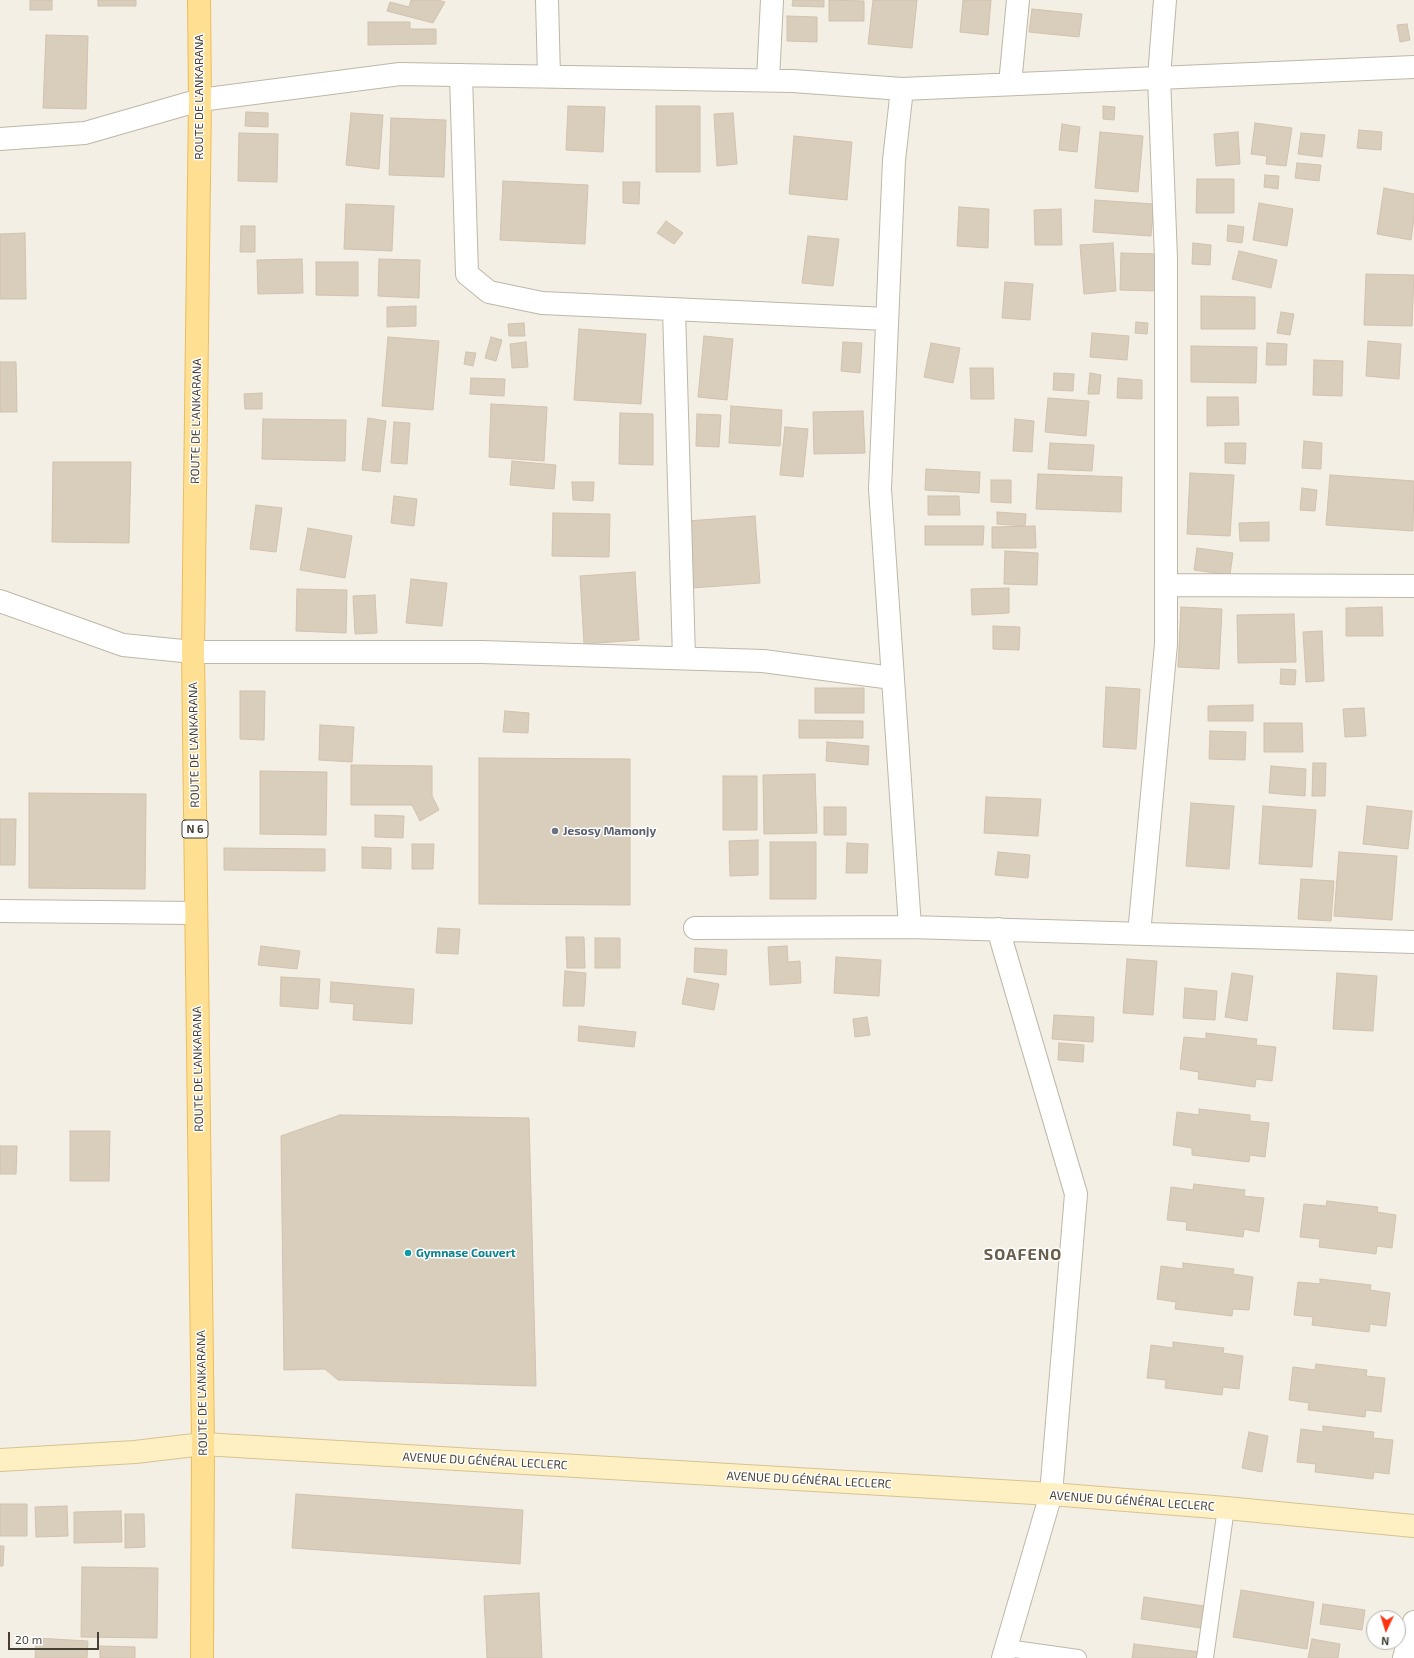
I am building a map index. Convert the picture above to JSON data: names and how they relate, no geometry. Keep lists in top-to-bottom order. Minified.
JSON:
{"streets":{"main road":["ROUTE DE L'ANKARANA","N 6","AVENUE DU GÉNÉRAL LECLERC"]},"crossings":[["ROUTE DE L'ANKARANA","AVENUE DU GÉNÉRAL LECLERC"]],"districts":["SOAFENO"],"places":["Jesosy Mamonjy","Gymnase Couvert"],"scale_bar":"20 m","north":"bottom"}
